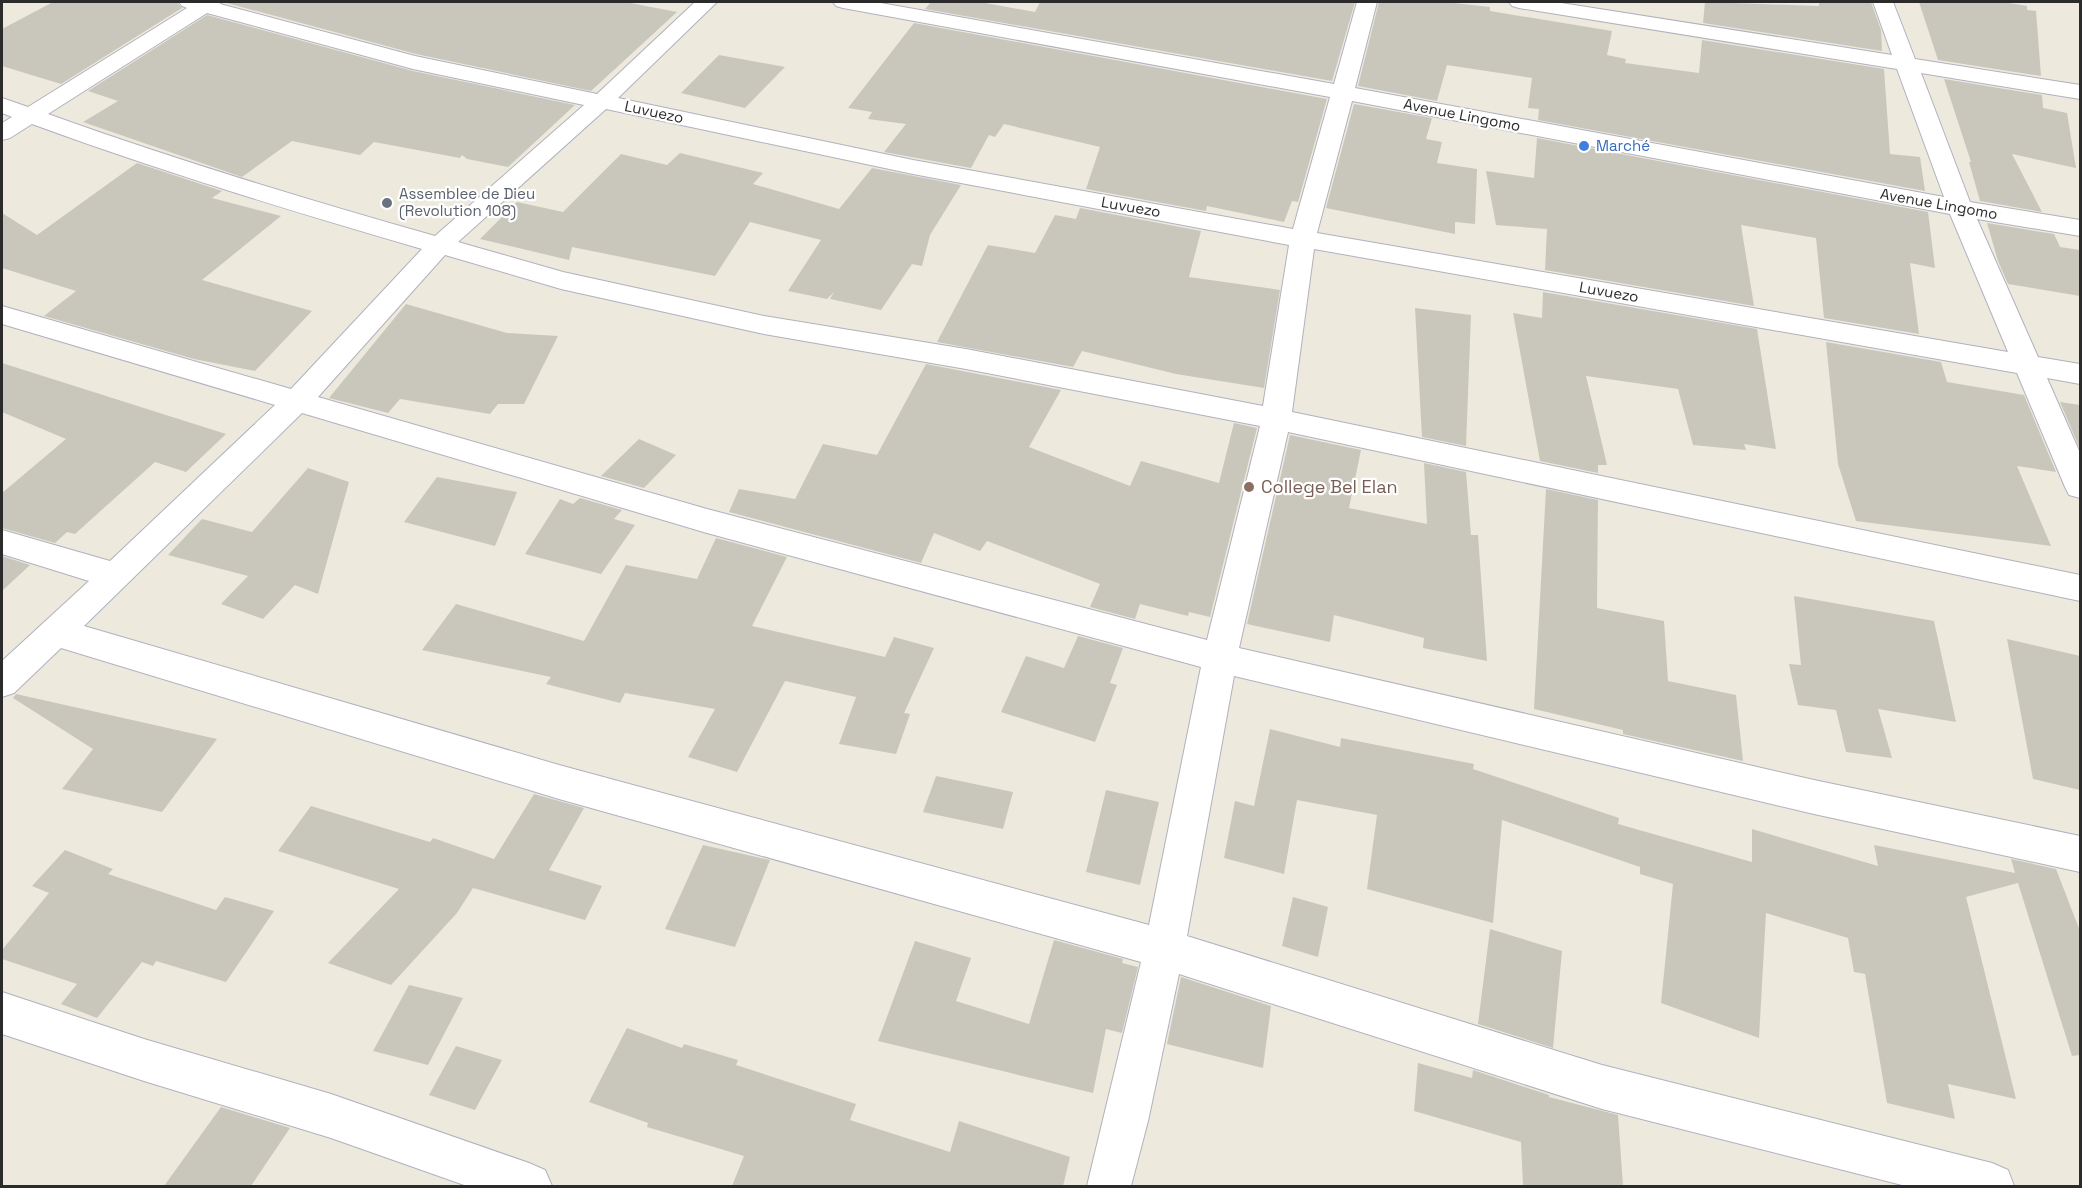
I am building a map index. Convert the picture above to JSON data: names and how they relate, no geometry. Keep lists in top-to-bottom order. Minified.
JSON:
{"streets":{"street":["Luvuezo","Avenue Lingomo"]},"places":["Marché","Assemblee de Dieu (Revolution 108)","College Bel Elan"]}
